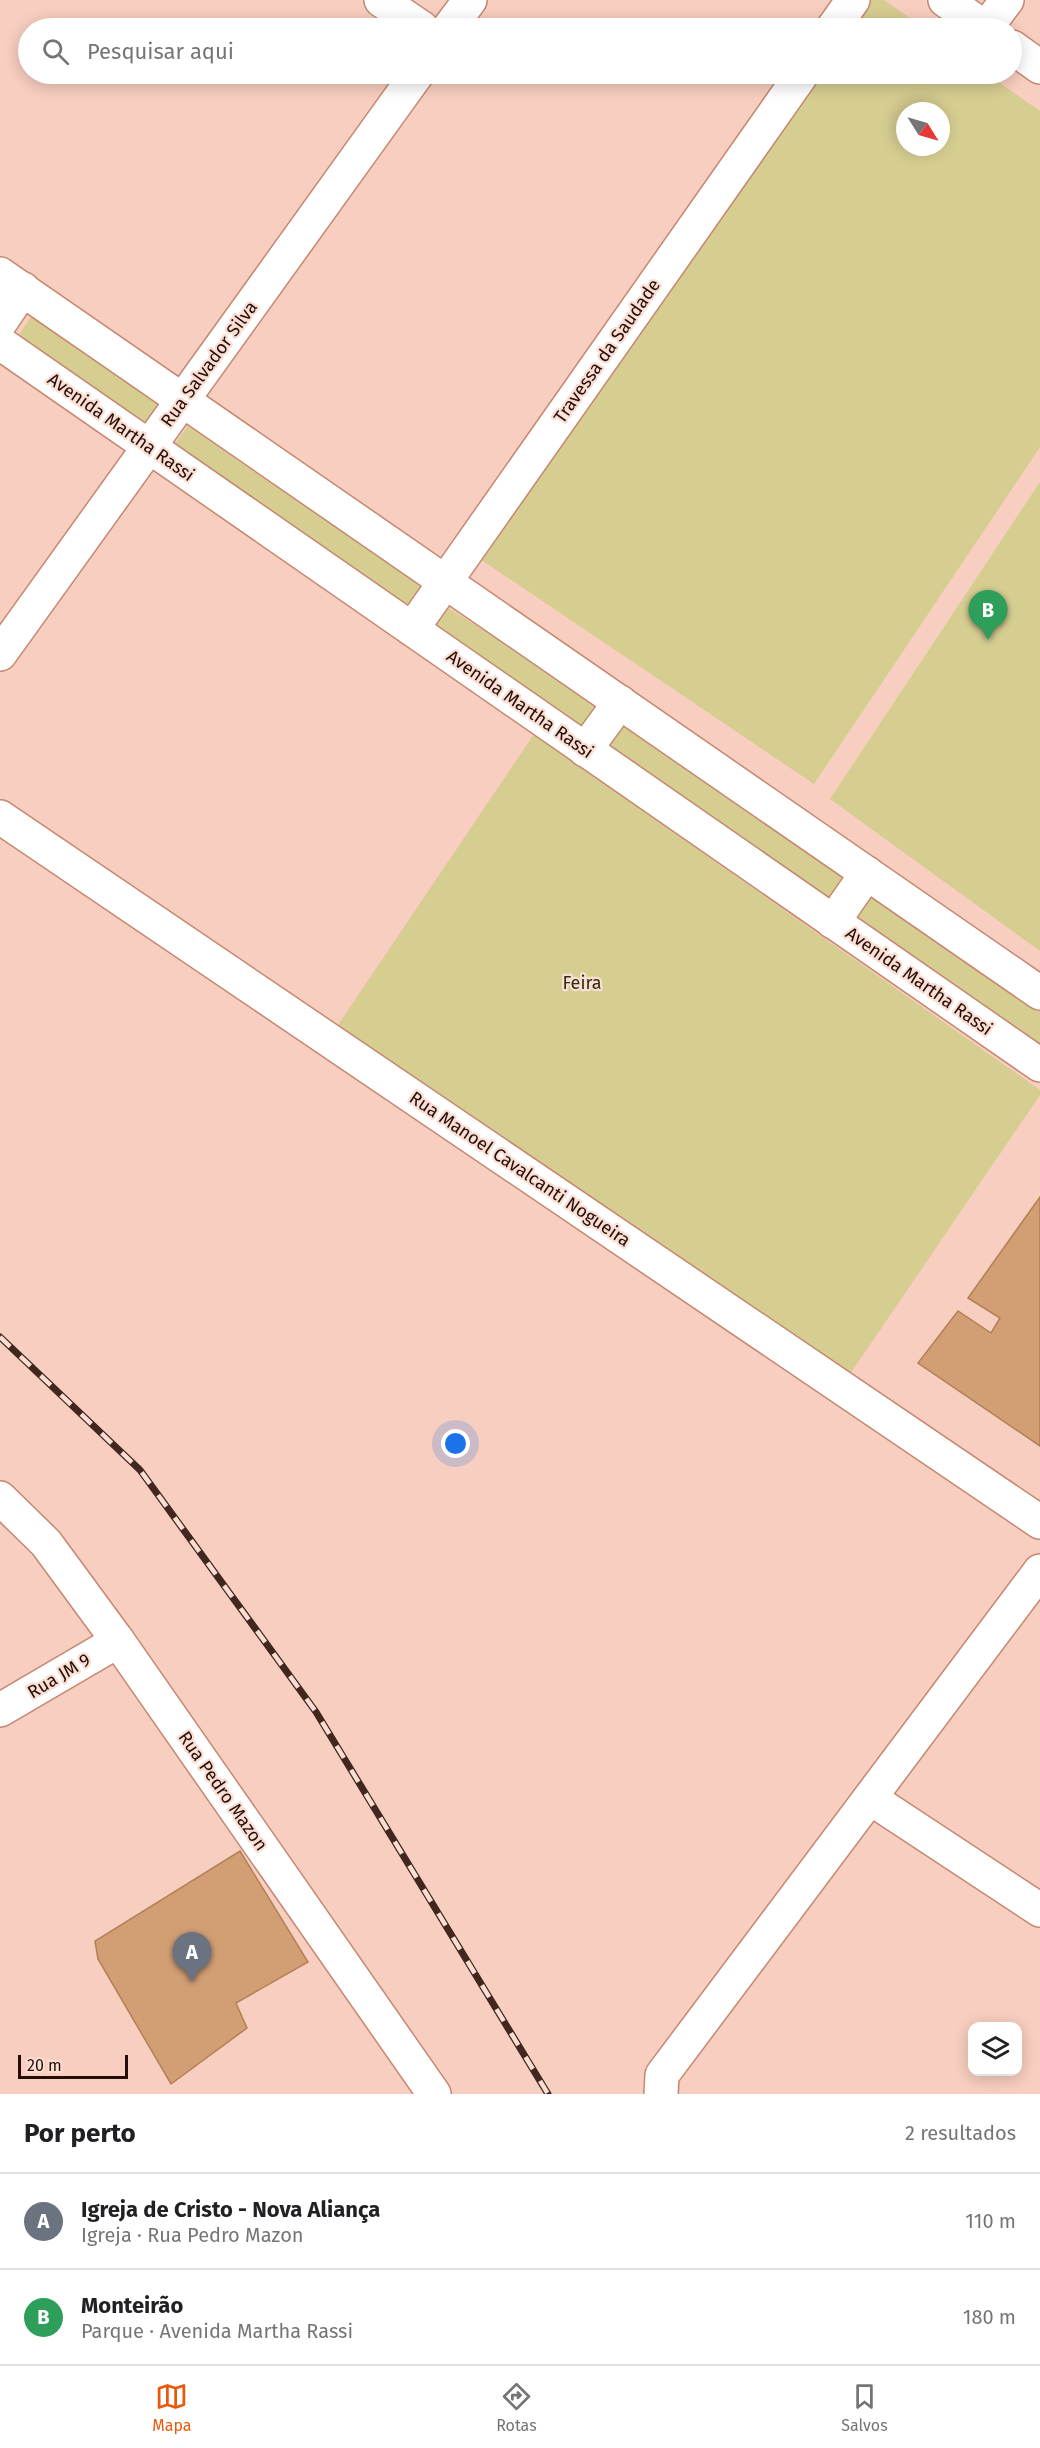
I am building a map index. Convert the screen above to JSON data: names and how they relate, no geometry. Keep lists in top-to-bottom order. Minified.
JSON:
{"streets":{"street":["Travessa da Saudade","Rua Salvador Silva","Avenida Martha Rassi","Rua Manoel Cavalcanti Nogueira","Rua JM 9","Rua Pedro Mazon"]},"crossings":[["Travessa da Saudade","Avenida Martha Rassi"],["Rua Salvador Silva","Avenida Martha Rassi"],["Rua JM 9","Rua Pedro Mazon"]],"parks":["Feira"],"scale_bar":"20 m","north":"bottom right","page":{"search":"Pesquisar aqui","pins":["B","A"],"scale":"20 m","heading":["Por perto","2 resultados"],"list":[{"mark":"A","name":"Igreja de Cristo - Nova Aliança","note":"Igreja · Rua Pedro Mazon","value":"110 m"},{"mark":"B","name":"Monteirão","note":"Parque · Avenida Martha Rassi","value":"180 m"}],"nav":["Mapa","Rotas","Salvos"]}}
